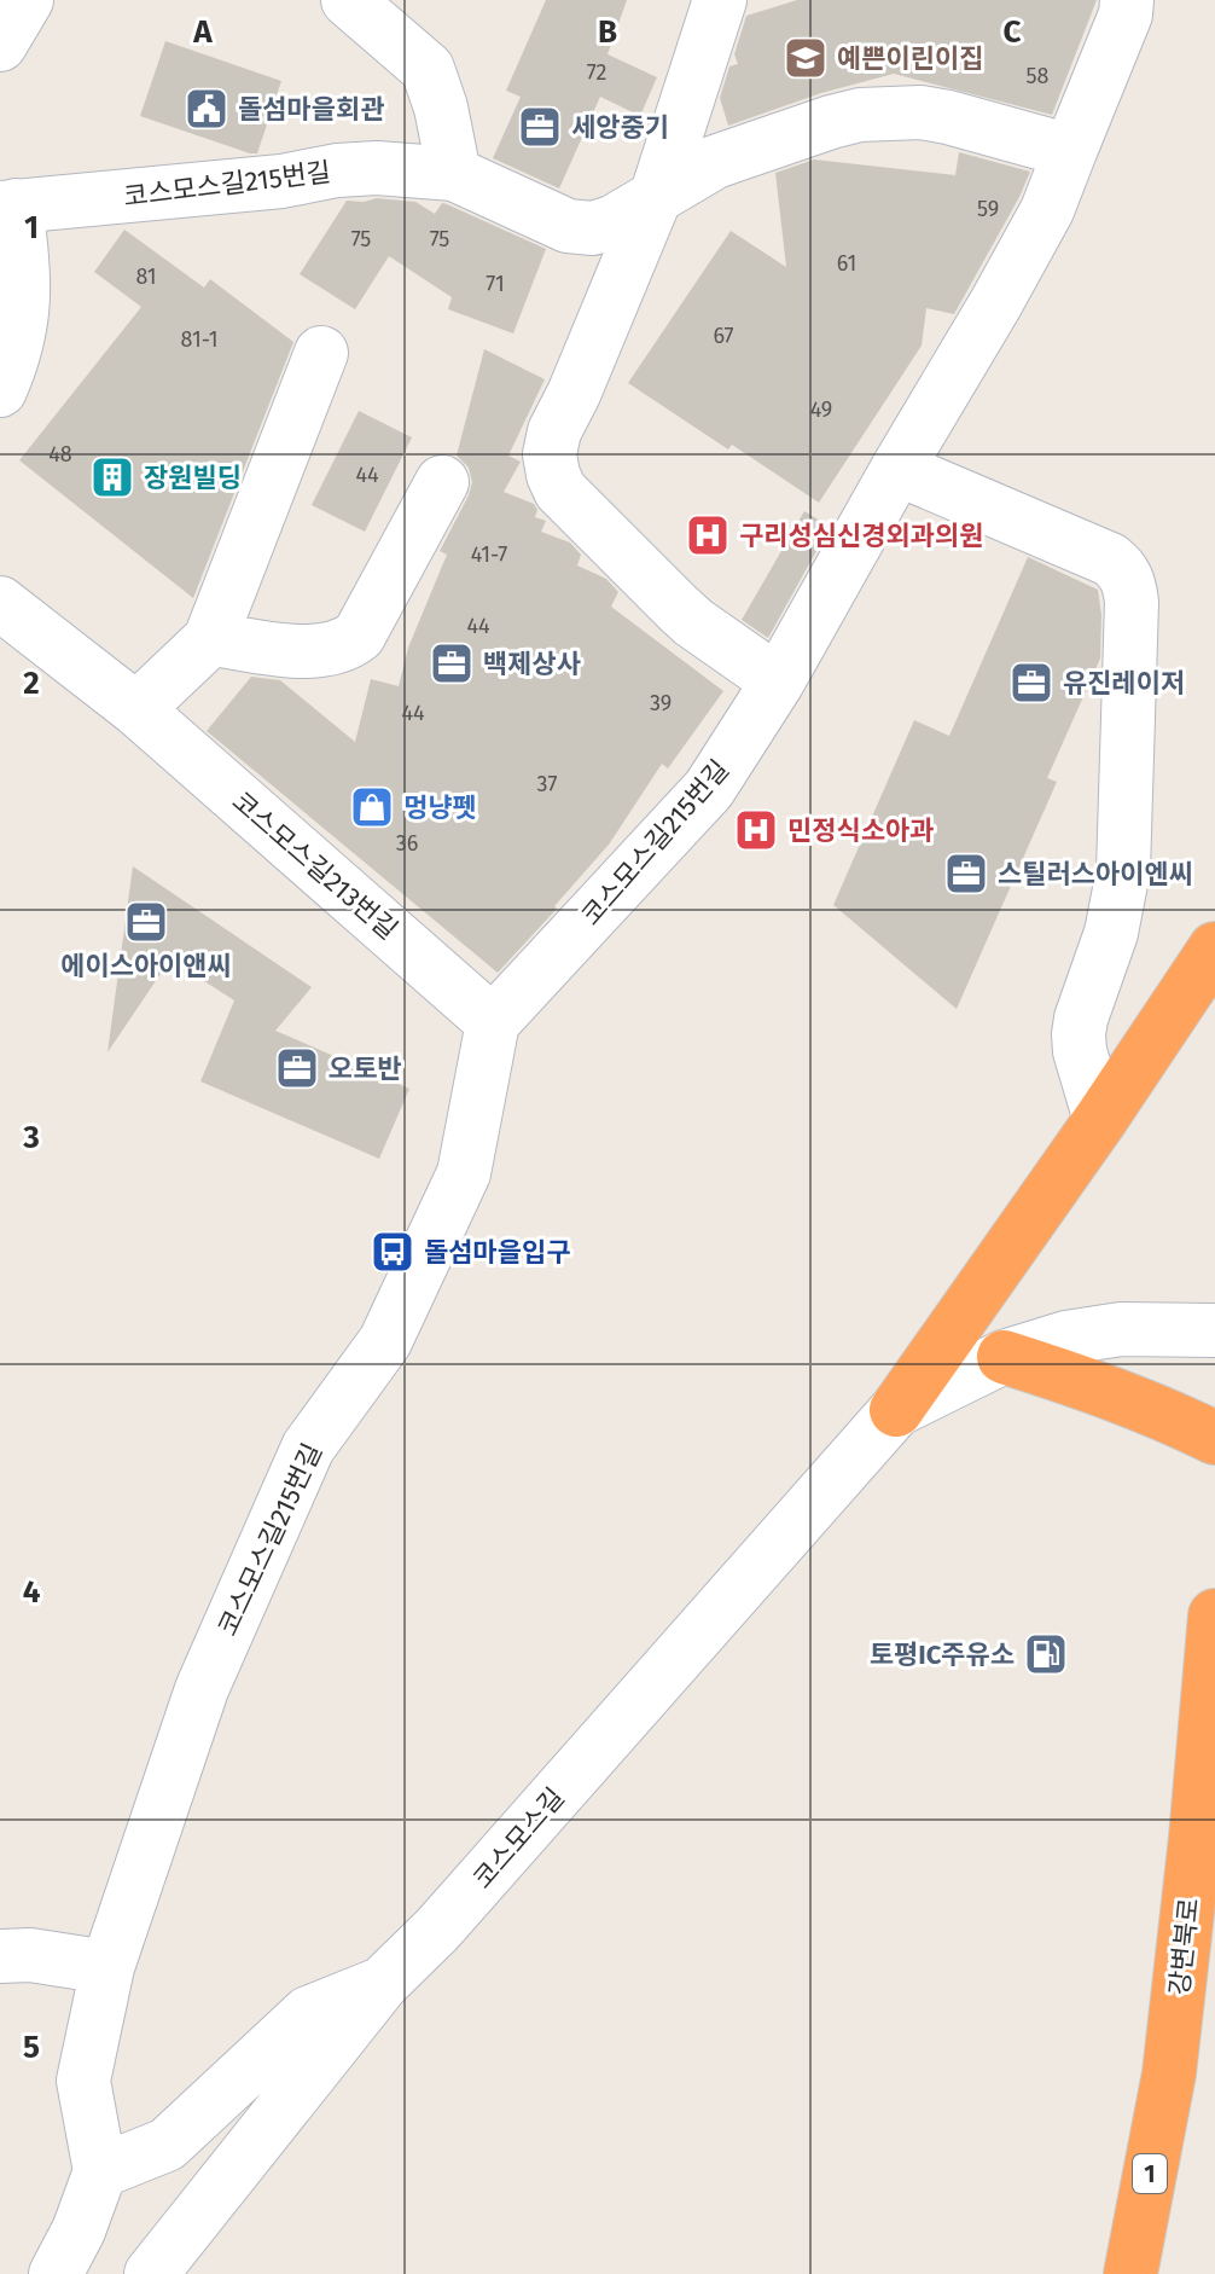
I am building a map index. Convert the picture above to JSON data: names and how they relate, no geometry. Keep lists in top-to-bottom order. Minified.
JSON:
{"streets":{"highway":["강변북로","1"],"street":["코스모스길215번길","코스모스길213번길","코스모스길"]},"crossings":[["코스모스길215번길","코스모스길213번길"]],"places":{"school or university":["예쁜이린이집"],"public building":["돌섬마을회관"],"office":["세앙중기","백제상사","유진레이저","스틸러스아이엔씨","에이스아이앤씨","오토반"],"building":["장원빌딩"],"hospital":["구리성심신경외과의원","민정식소아과"],"shop":["멍냥펫"],"bus stop":["돌섬마을입구"],"fuel station":["토평IC주유소"]},"house_numbers":["72","58","59","75","75","61","81","71","67","81-1","49","48","44","41-7","44","39","44","37","36"],"grid":{"columns":["A","B","C"],"rows":["1","2","3","4","5"]}}
